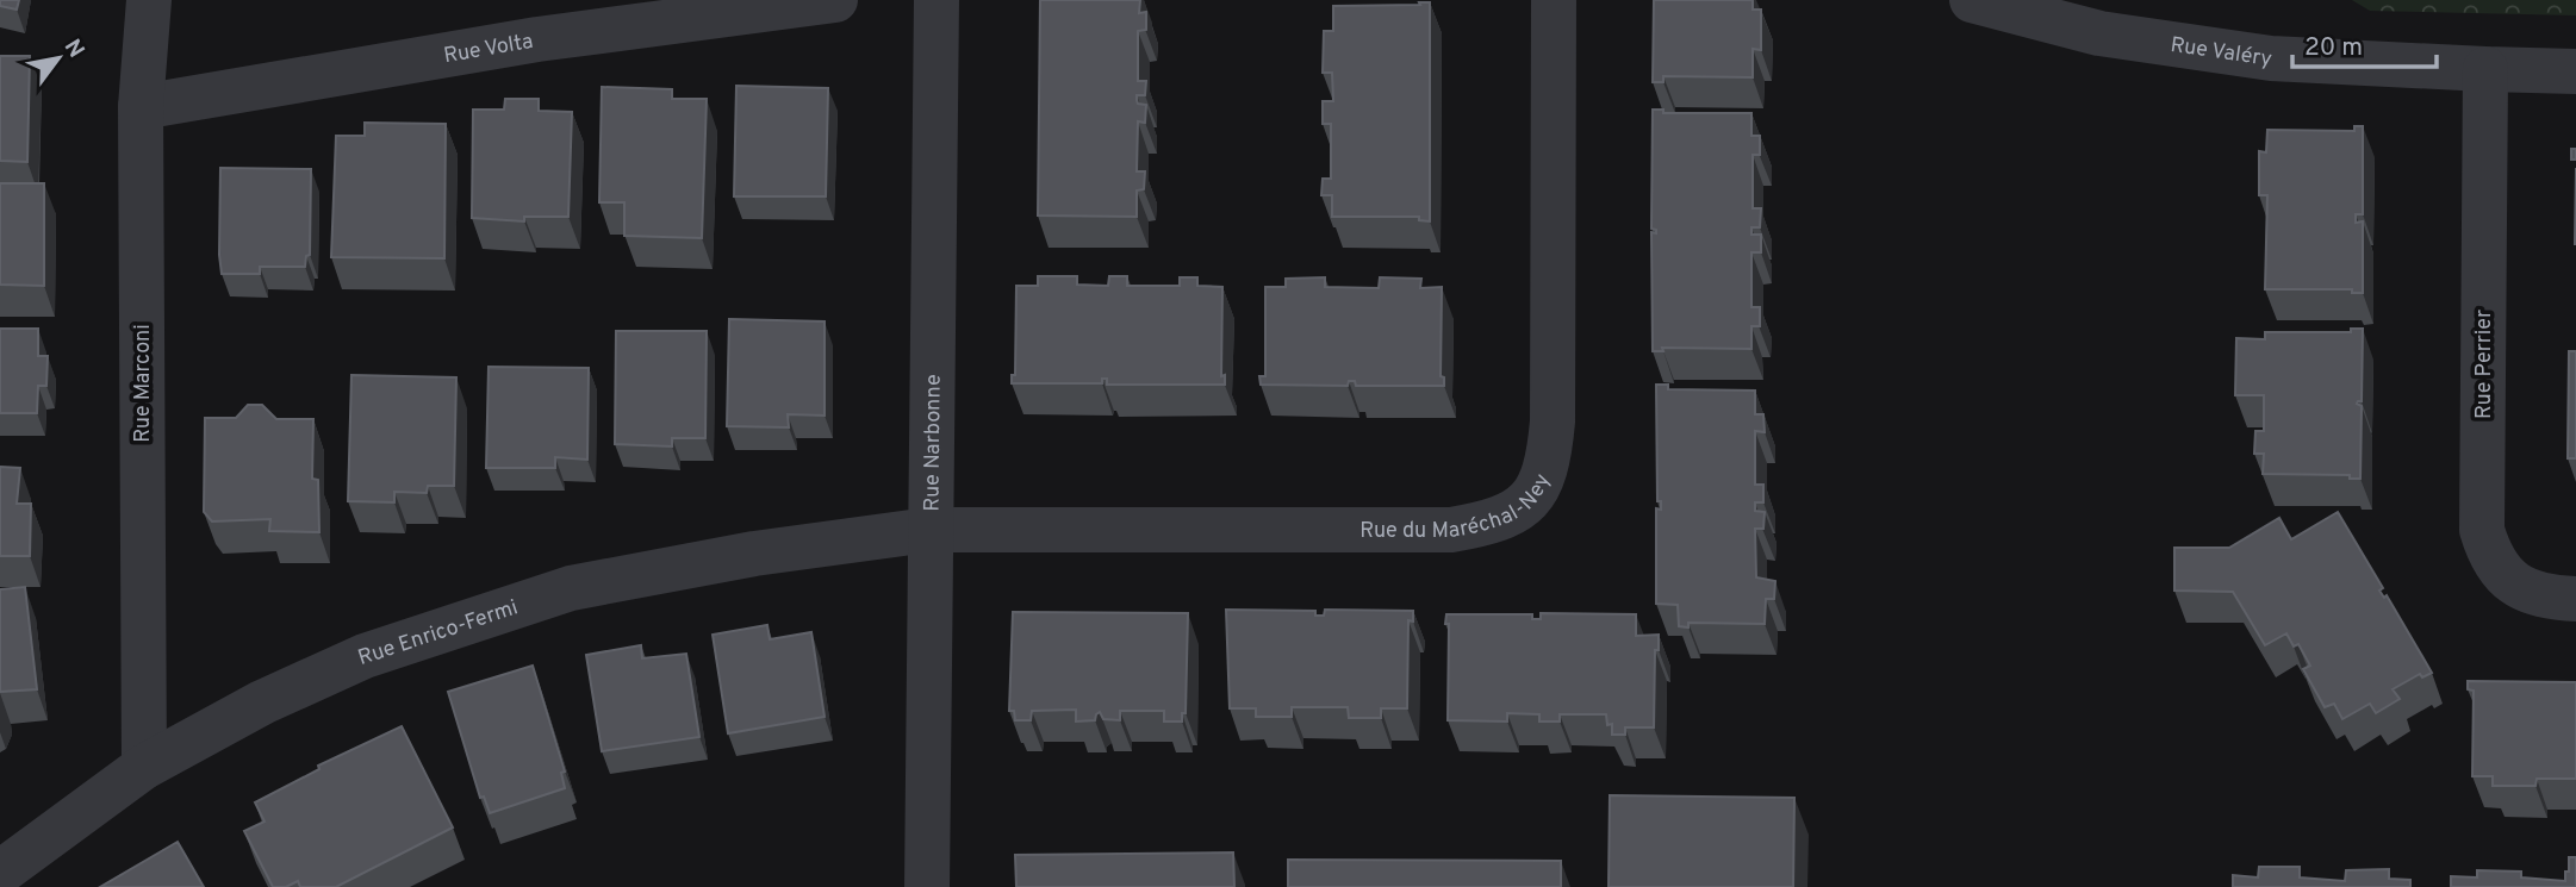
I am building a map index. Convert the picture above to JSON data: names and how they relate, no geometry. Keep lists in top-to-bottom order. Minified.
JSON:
{"streets":{"street":["Rue Volta","Rue Valéry","Rue Perrier","Rue Marconi","Rue Narbonne","Rue du Maréchal-Ney","Rue Enrico-Fermi"]},"crossings":[["Rue Volta","Rue Marconi"],["Rue Valéry","Rue Perrier"],["Rue Marconi","Rue Enrico-Fermi"],["Rue Narbonne","Rue du Maréchal-Ney"],["Rue Narbonne","Rue Enrico-Fermi"],["Rue du Maréchal-Ney","Rue Enrico-Fermi"]],"scale_bar":"20 m","north":"top right"}
